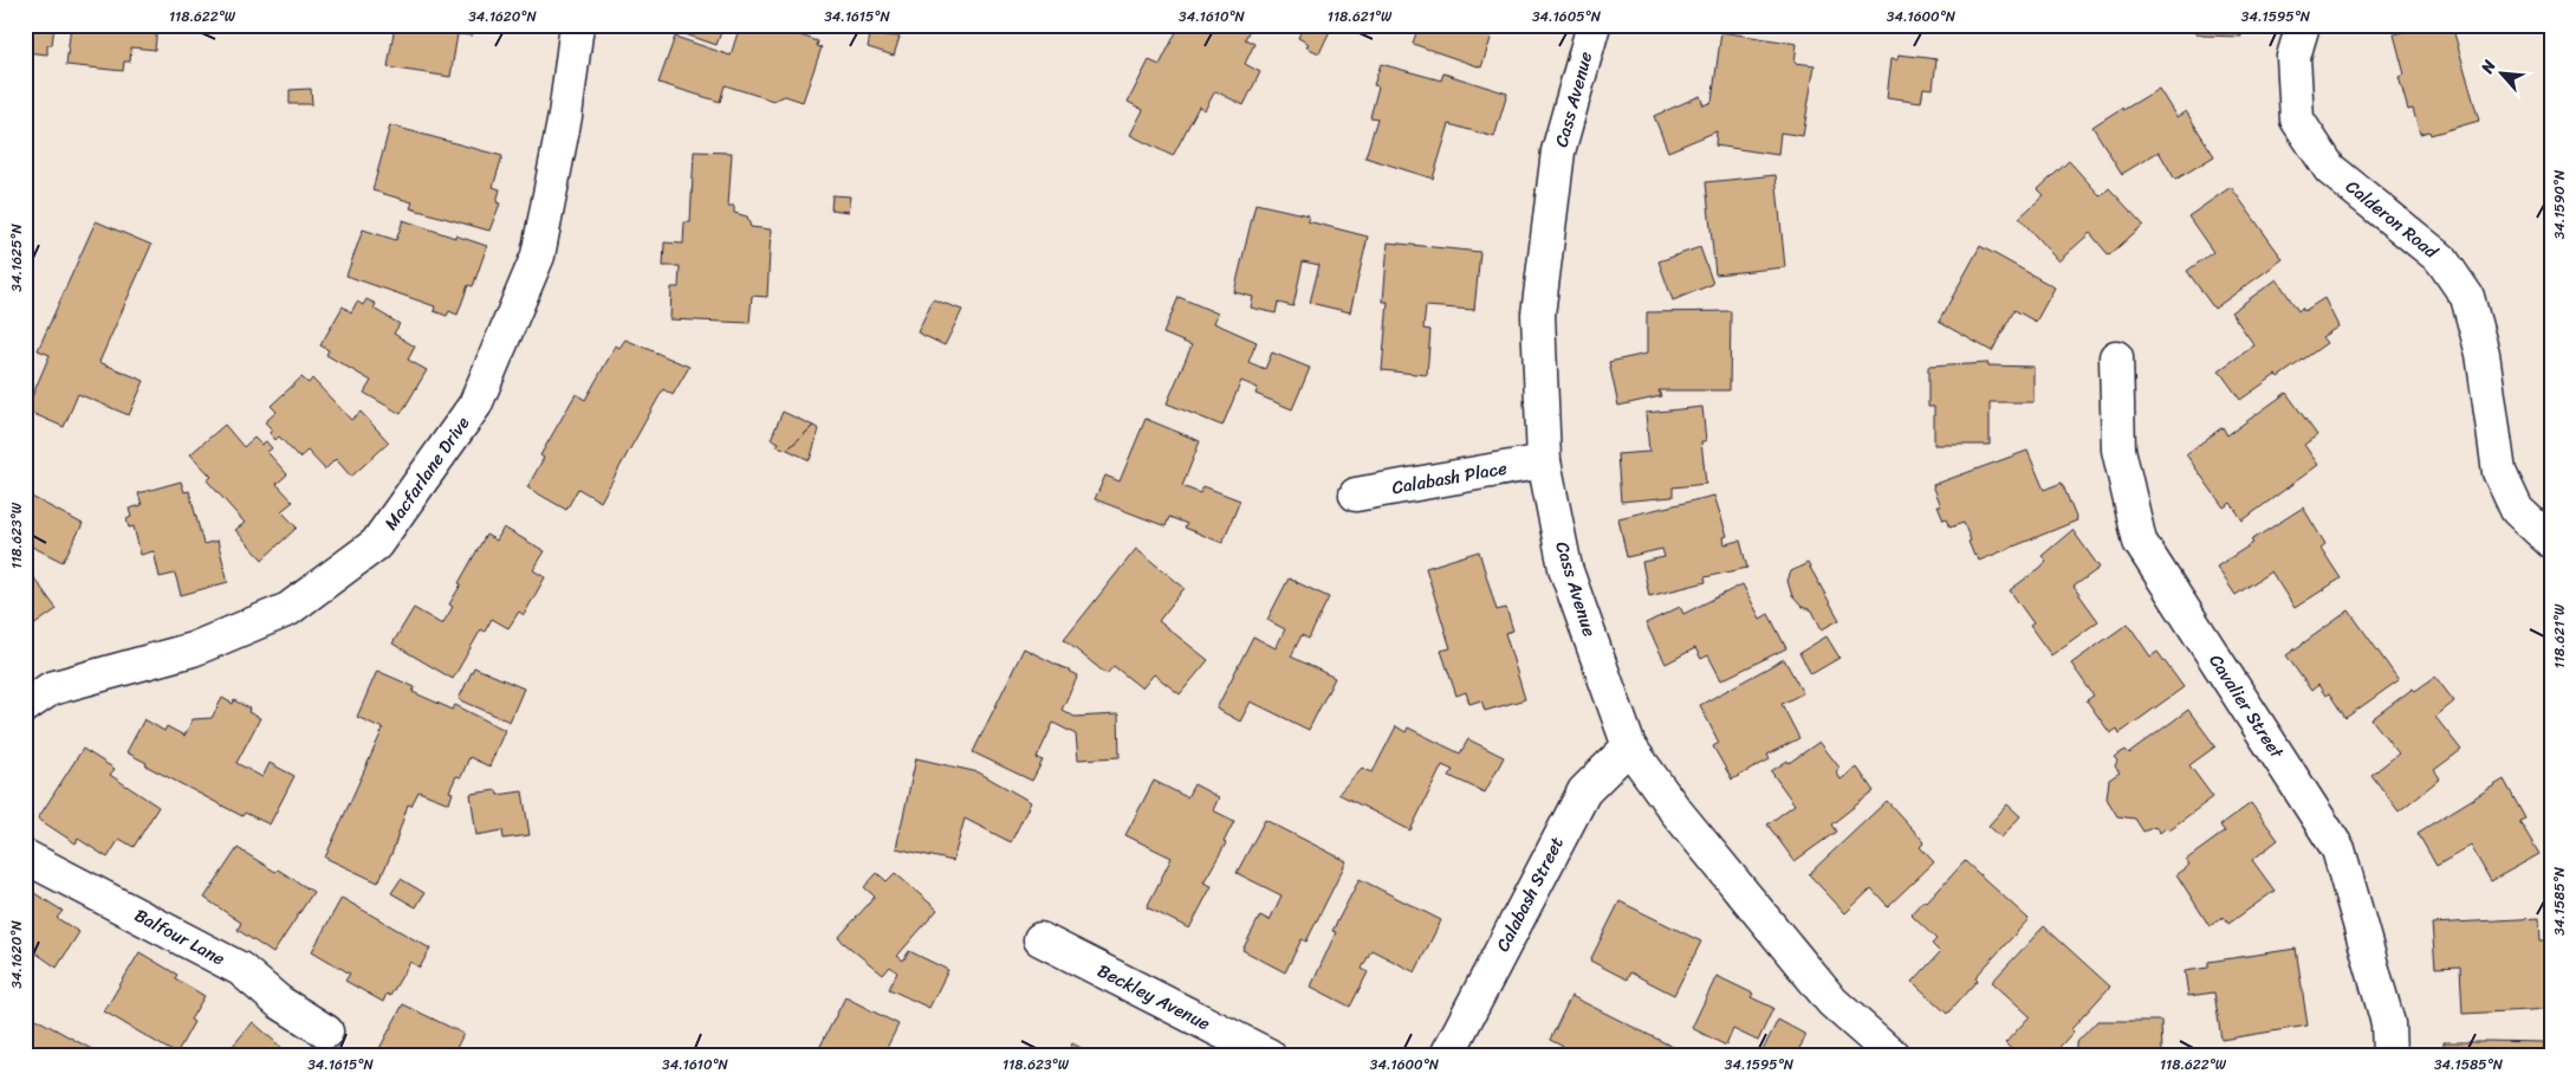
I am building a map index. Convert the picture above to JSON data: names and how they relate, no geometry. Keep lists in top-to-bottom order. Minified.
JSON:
{"streets":{"street":["Cass Avenue","Calderon Road","Macfarlane Drive","Calabash Place","Cavalier Street","Calabash Street","Balfour Lane","Beckley Avenue"]},"crossings":[["Cass Avenue","Calabash Place"],["Cass Avenue","Calabash Street"]],"north":"top left","coordinates":["118.622°W","34.1620°N","34.1615°N","34.1610°N","118.621°W","34.1605°N","34.1600°N","34.1595°N","34.1590°N","34.1625°N","118.623°W","34.1585°N"]}
